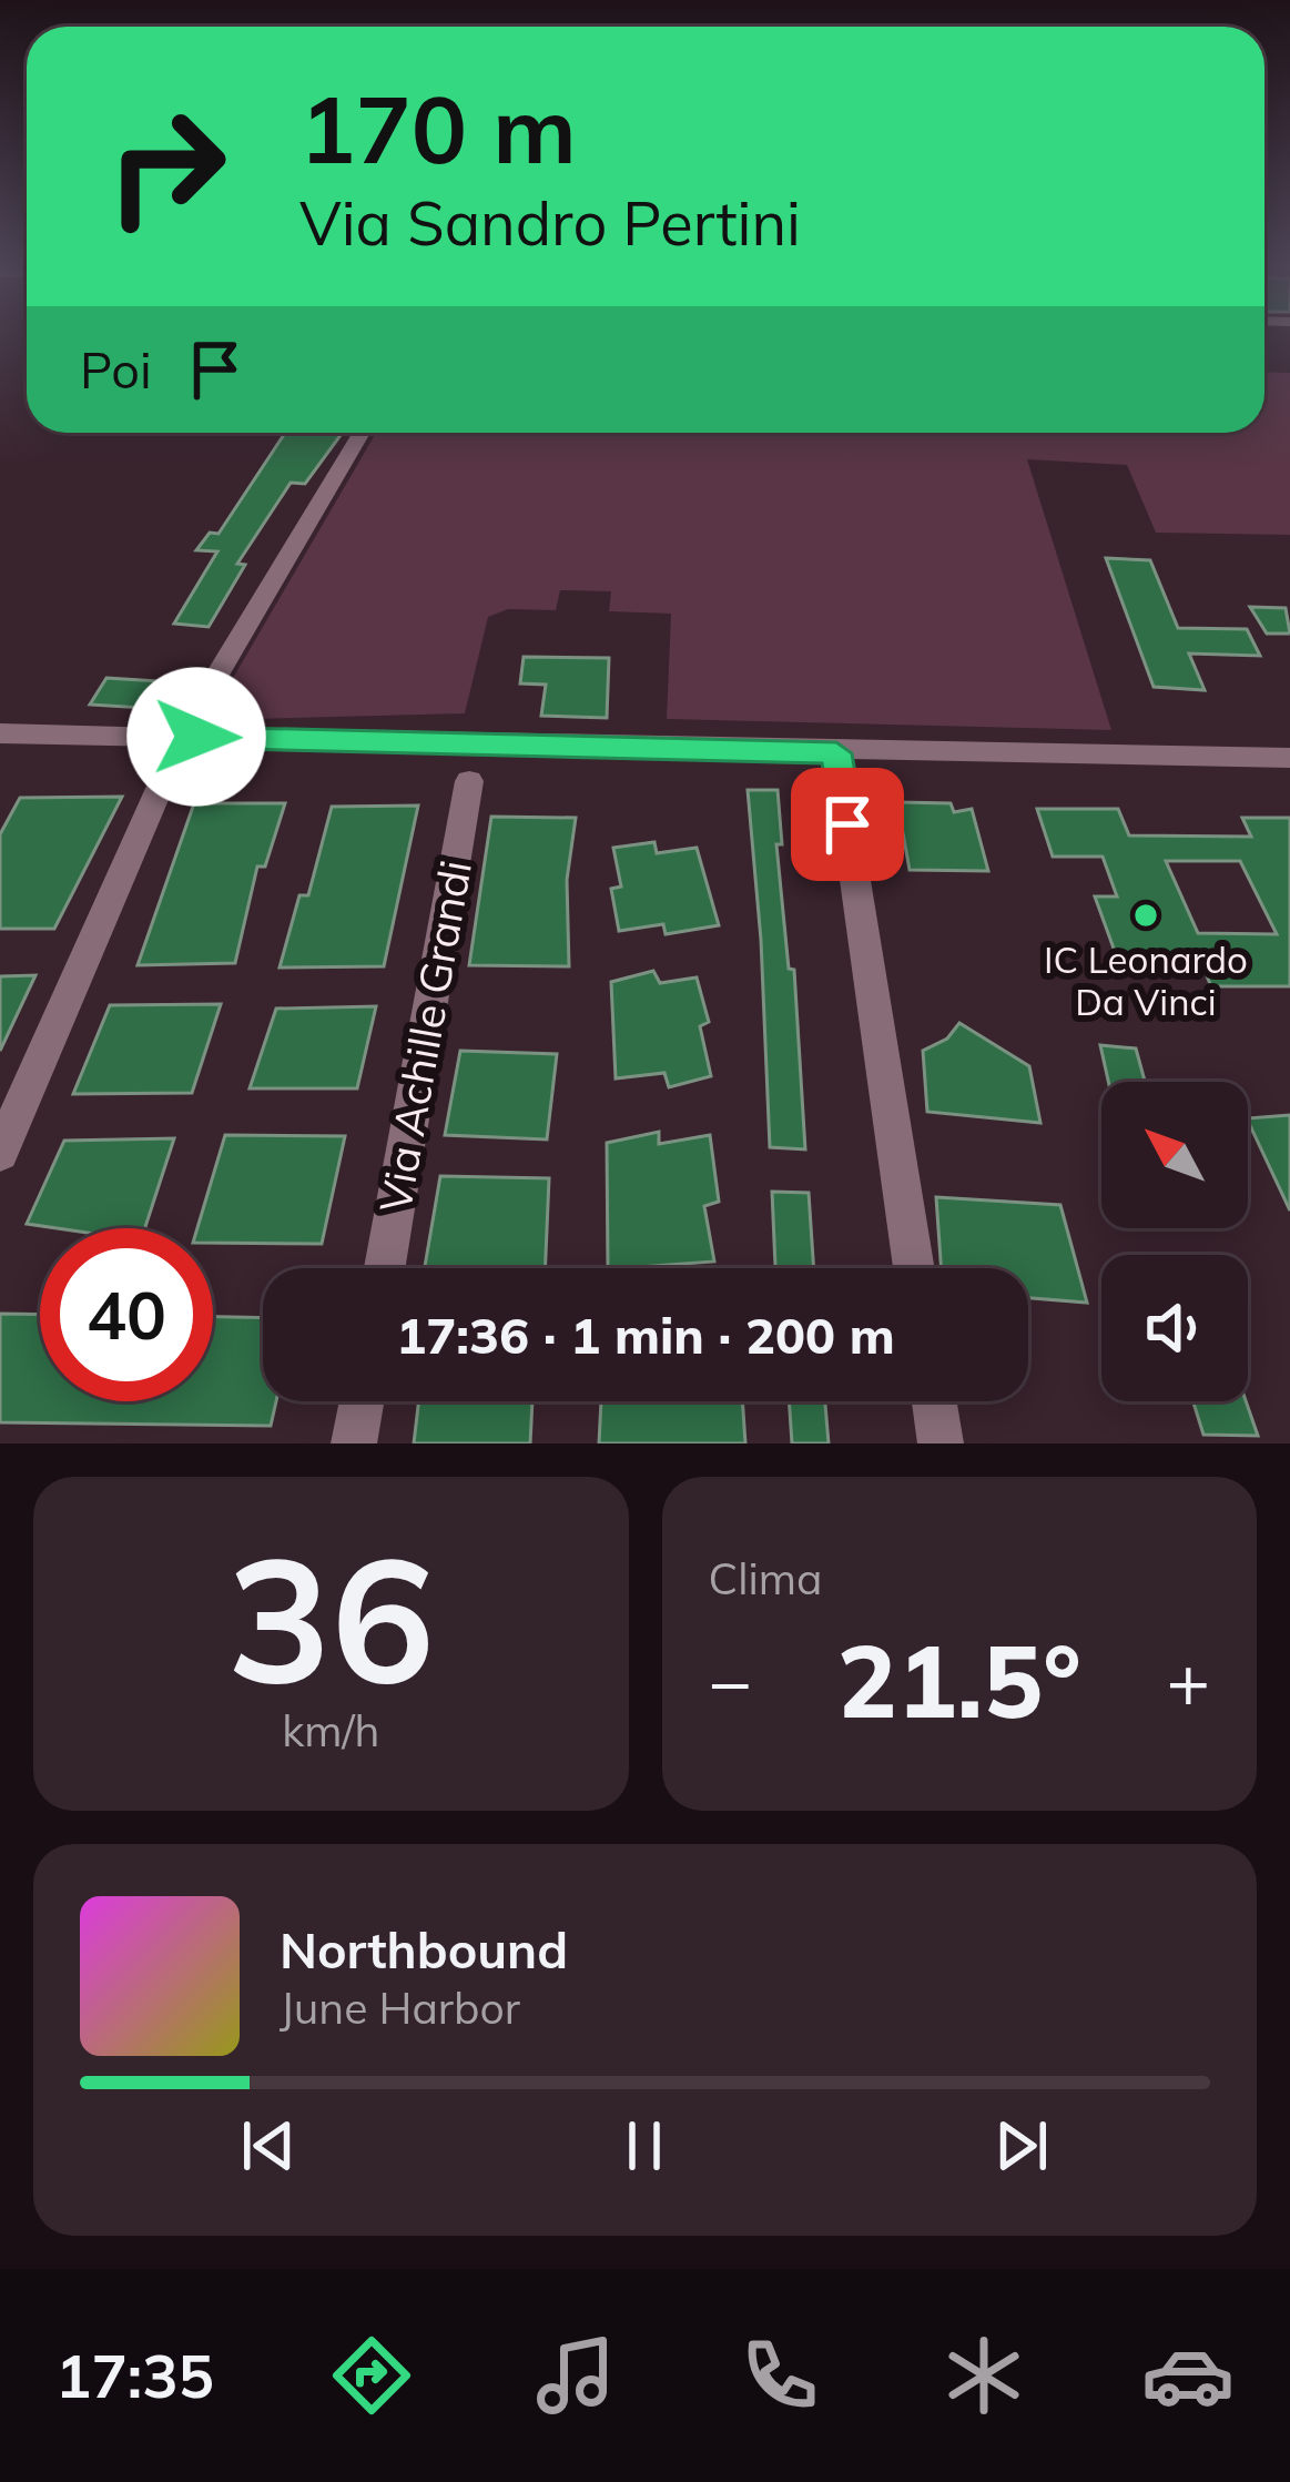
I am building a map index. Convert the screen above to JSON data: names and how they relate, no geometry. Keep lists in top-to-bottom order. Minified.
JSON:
{"streets":{"street":["Via Achille Grandi"]},"places":["IC Leonardo Da Vinci"],"north":"top left","page":{"turn":["170 m","Via Sandro Pertini"],"then":"Poi","limit":"40","trip":"17:36 · 1 min · 200 m","tile":[["36","km/h"],"Clima"],"heat":["−","21.5°","+"],"song":["Northbound","June Harbor"],"tabs":"17:35"}}
